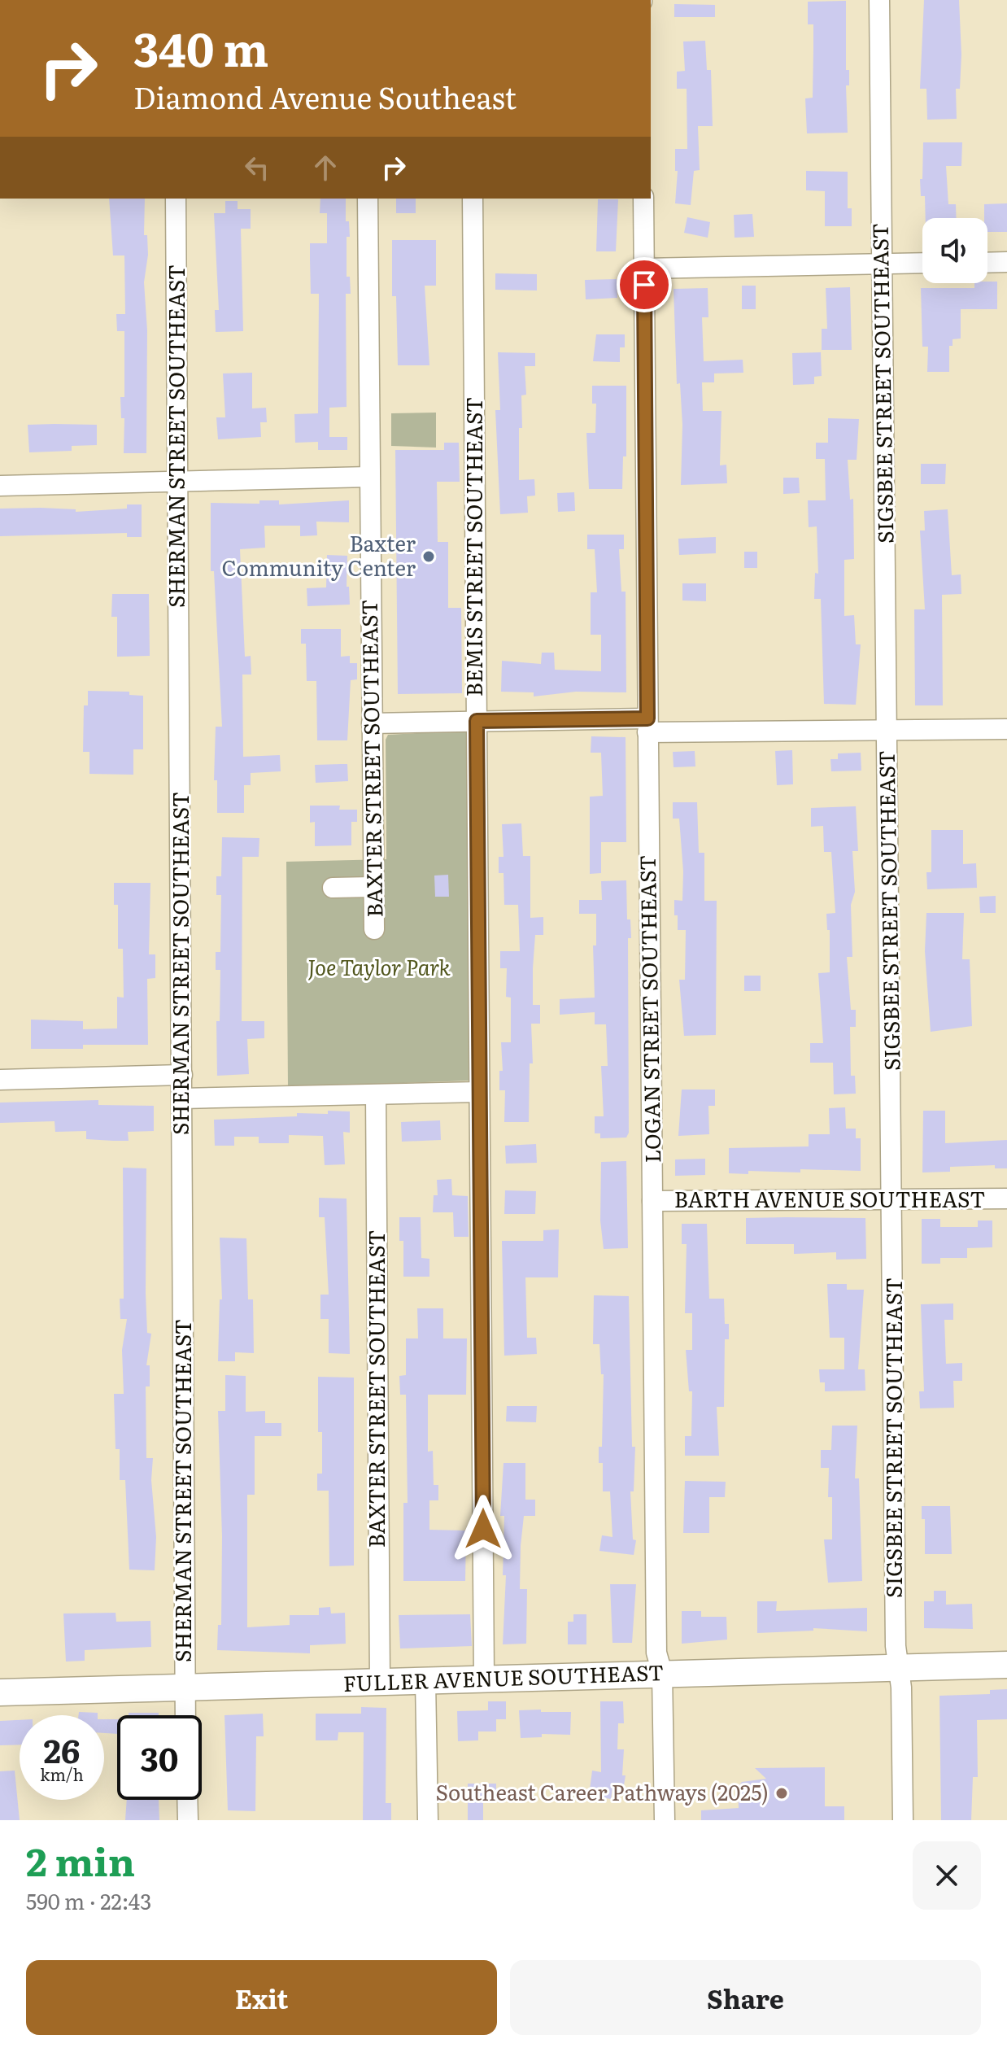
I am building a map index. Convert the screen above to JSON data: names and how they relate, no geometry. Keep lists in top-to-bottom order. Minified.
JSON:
{"streets":{"main road":["FULLER AVENUE SOUTHEAST"],"street":["SIGSBEE STREET SOUTHEAST","SHERMAN STREET SOUTHEAST","BEMIS STREET SOUTHEAST","BAXTER STREET SOUTHEAST","LOGAN STREET SOUTHEAST","BARTH AVENUE SOUTHEAST"]},"crossings":[["SIGSBEE STREET SOUTHEAST","BARTH AVENUE SOUTHEAST"],["SIGSBEE STREET SOUTHEAST","FULLER AVENUE SOUTHEAST"],["SHERMAN STREET SOUTHEAST","FULLER AVENUE SOUTHEAST"],["BEMIS STREET SOUTHEAST","FULLER AVENUE SOUTHEAST"],["BAXTER STREET SOUTHEAST","FULLER AVENUE SOUTHEAST"],["LOGAN STREET SOUTHEAST","BARTH AVENUE SOUTHEAST"],["LOGAN STREET SOUTHEAST","FULLER AVENUE SOUTHEAST"]],"parks":["Joe Taylor Park"],"places":["Baxter Community Center","Southeast Career Pathways (2025)"],"page":{"turn":["340 m","Diamond Avenue Southeast"],"speed":"26 km/h","limit":"30","heading":["2 min","590 m · 22:43"],"buttons":["Exit","Share"]}}
